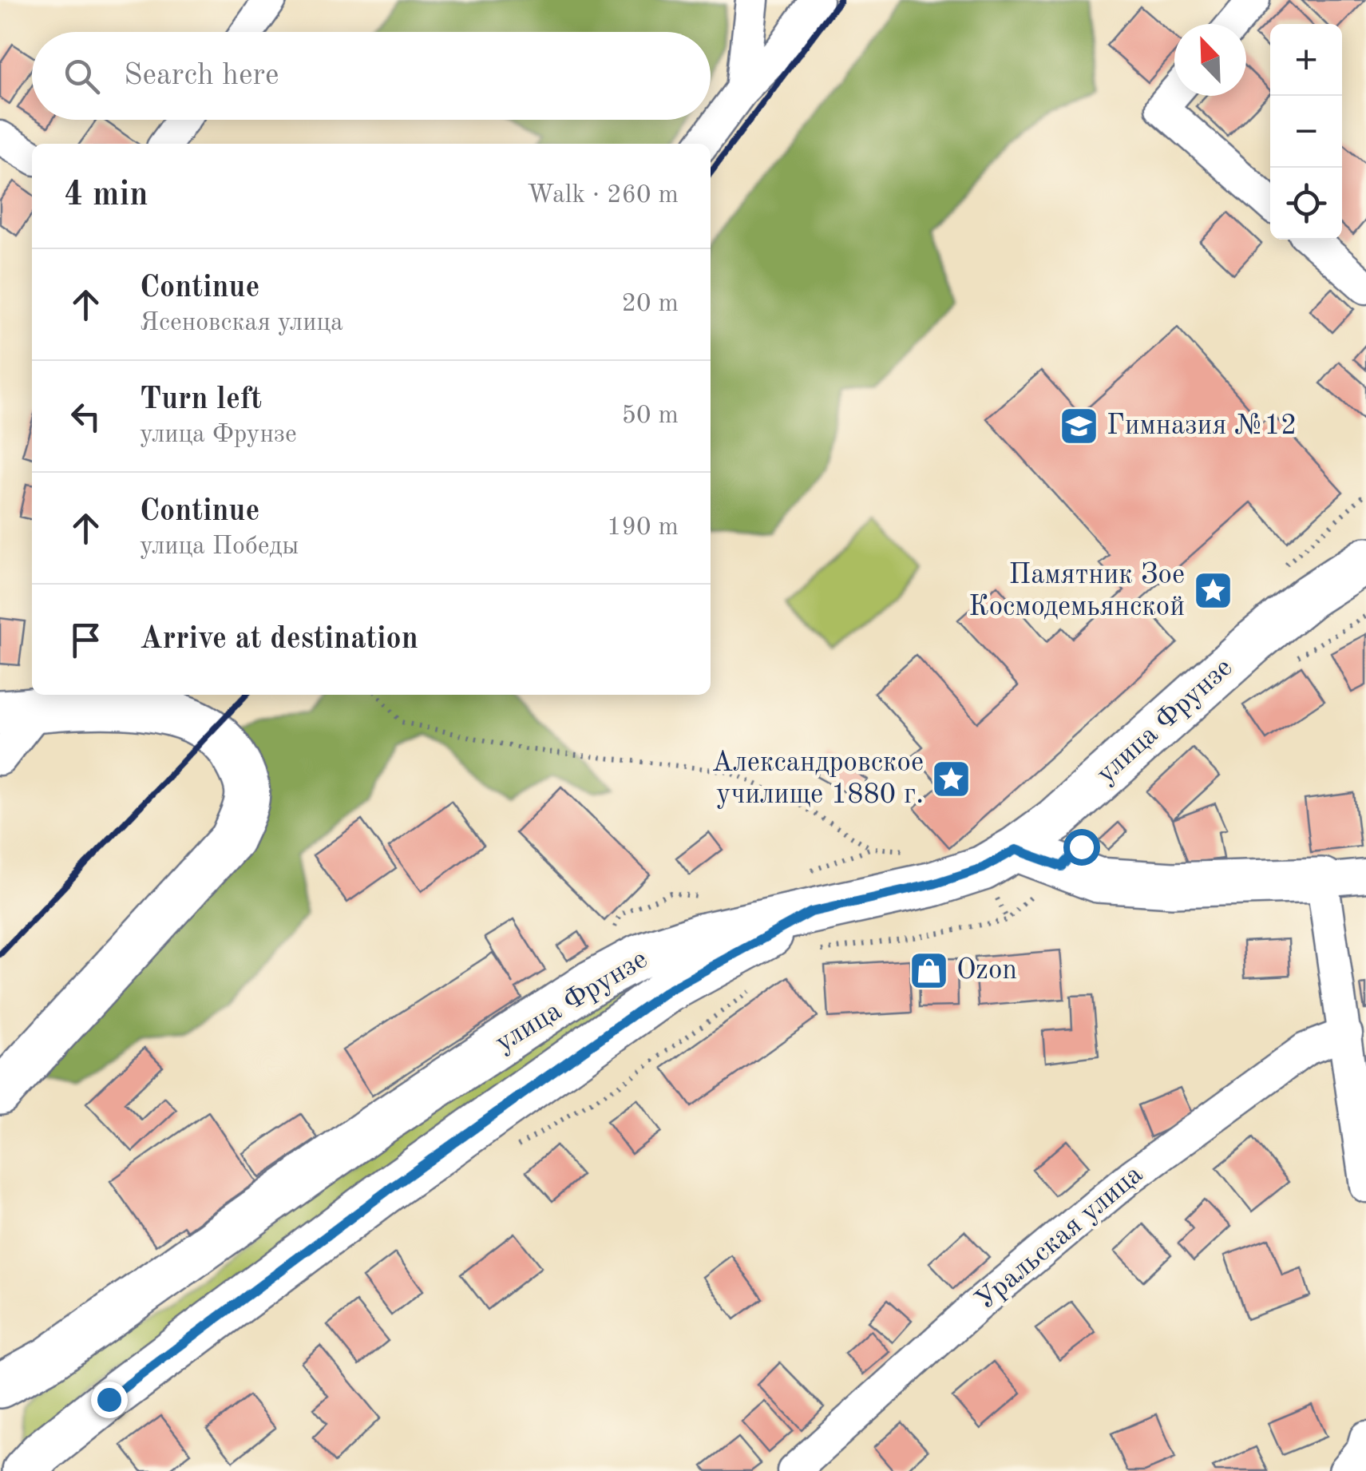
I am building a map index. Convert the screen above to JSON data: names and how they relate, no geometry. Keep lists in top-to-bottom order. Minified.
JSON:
{"streets":{"main road":["улица Фрунзе"],"street":["Уральская улица"]},"places":{"school or university":["Гимназия №12"],"place":["Памятник Зое Космодемьянской","Александровское училище 1880 г."],"shop":["Ozon"]},"north":"top left","page":{"map_buttons":["+","−"],"search":"Search here","heading":["4 min","Walk · 260 m"],"list":[["Continue","Ясеновская улица","20 m"],["Turn left","улица Фрунзе","50 m"],["Continue","улица Победы","190 m"],"Arrive at destination"]}}
